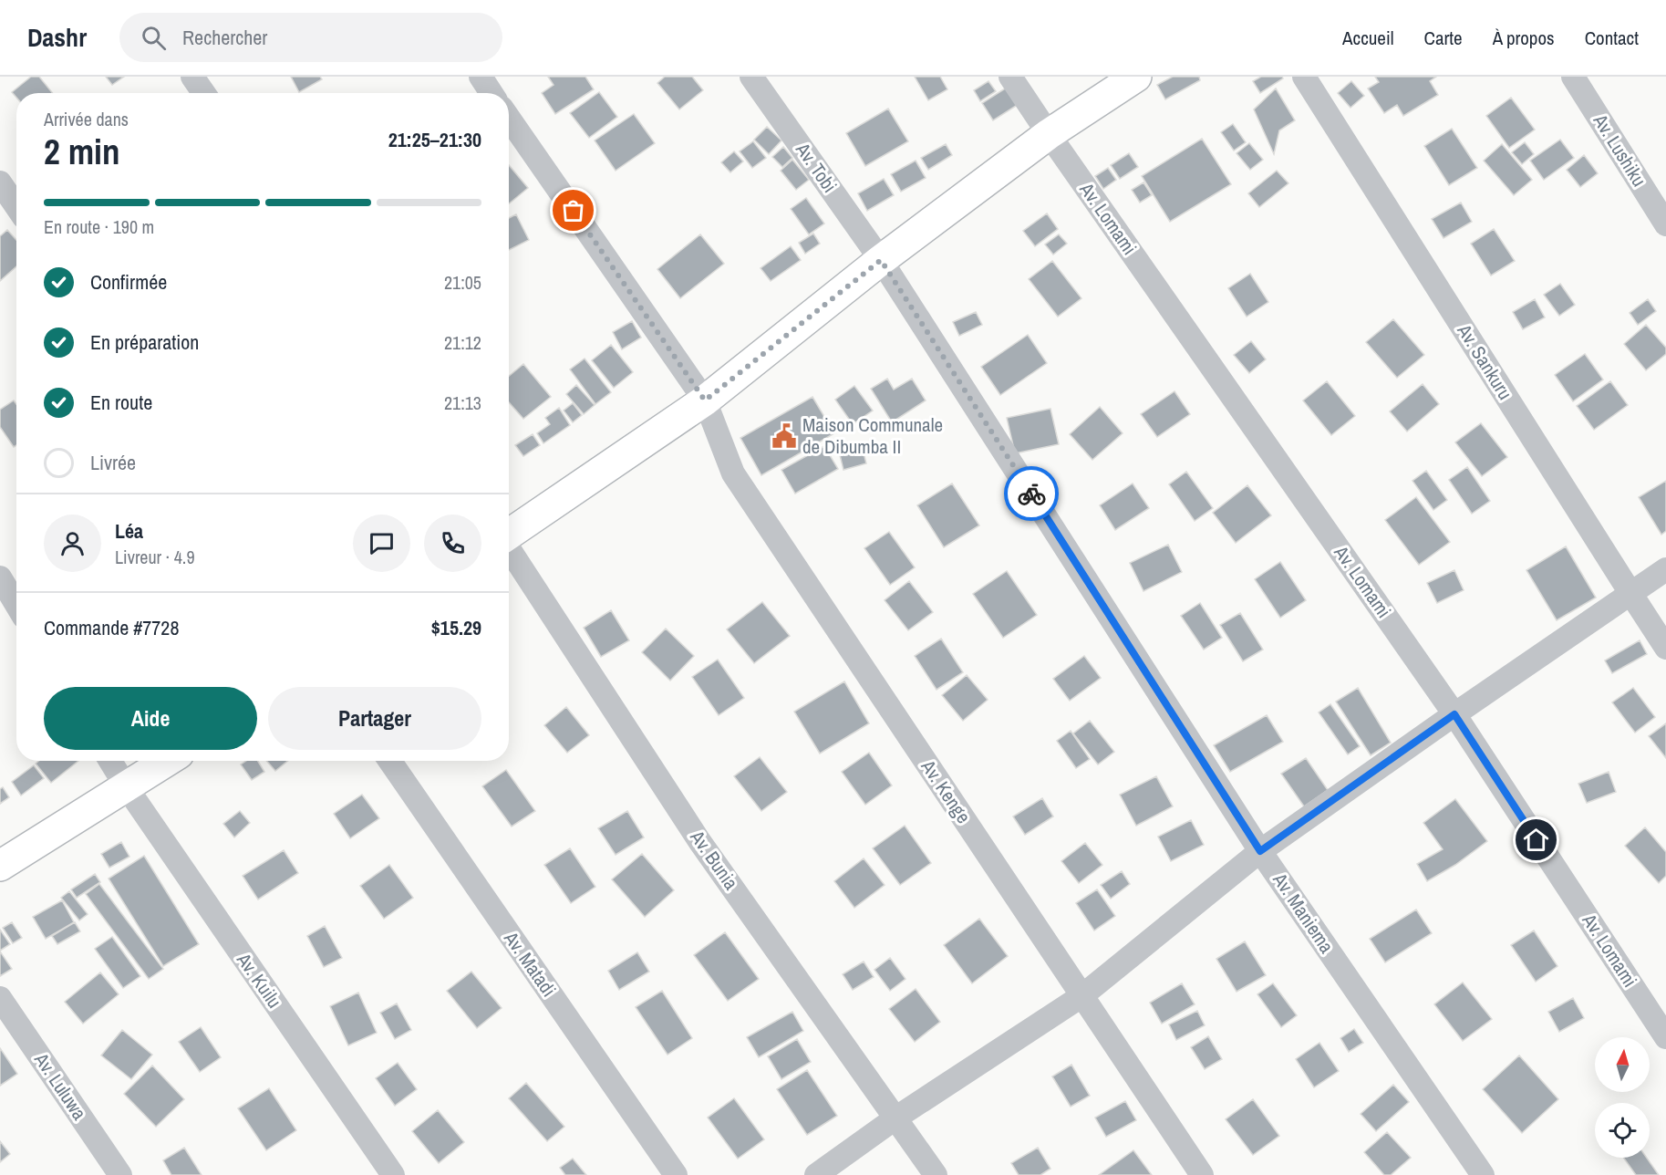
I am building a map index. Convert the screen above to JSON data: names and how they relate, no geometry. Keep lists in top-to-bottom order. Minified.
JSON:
{"streets":{"street":["Av. Lushiku","Av. Tobi","Av. Lomami","Av. Sankuru","Av. Kenge","Av. Bunia","Av. Maniema","Av. Matadi","Av. Kuilu","Av. Luluwa"]},"crossings":[["Av. Tobi","Av. Maniema"]],"places":{"public building":["Maison Communale de Dibumba II"]},"north":"top","page":{"header":"Dashr","search":"Rechercher","nav":["Accueil","Carte","À propos","Contact"],"heading":["2 min","Arrivée dans","21:25–21:30"],"panel":["Léa","Livreur · 4.9","Commande #7728","$15.29"],"bar":"En route · 190 m","list":[["Confirmée","21:05"],["En préparation","21:12"],["En route","21:13"],"Livrée"],"buttons":["Aide","Partager"]}}
